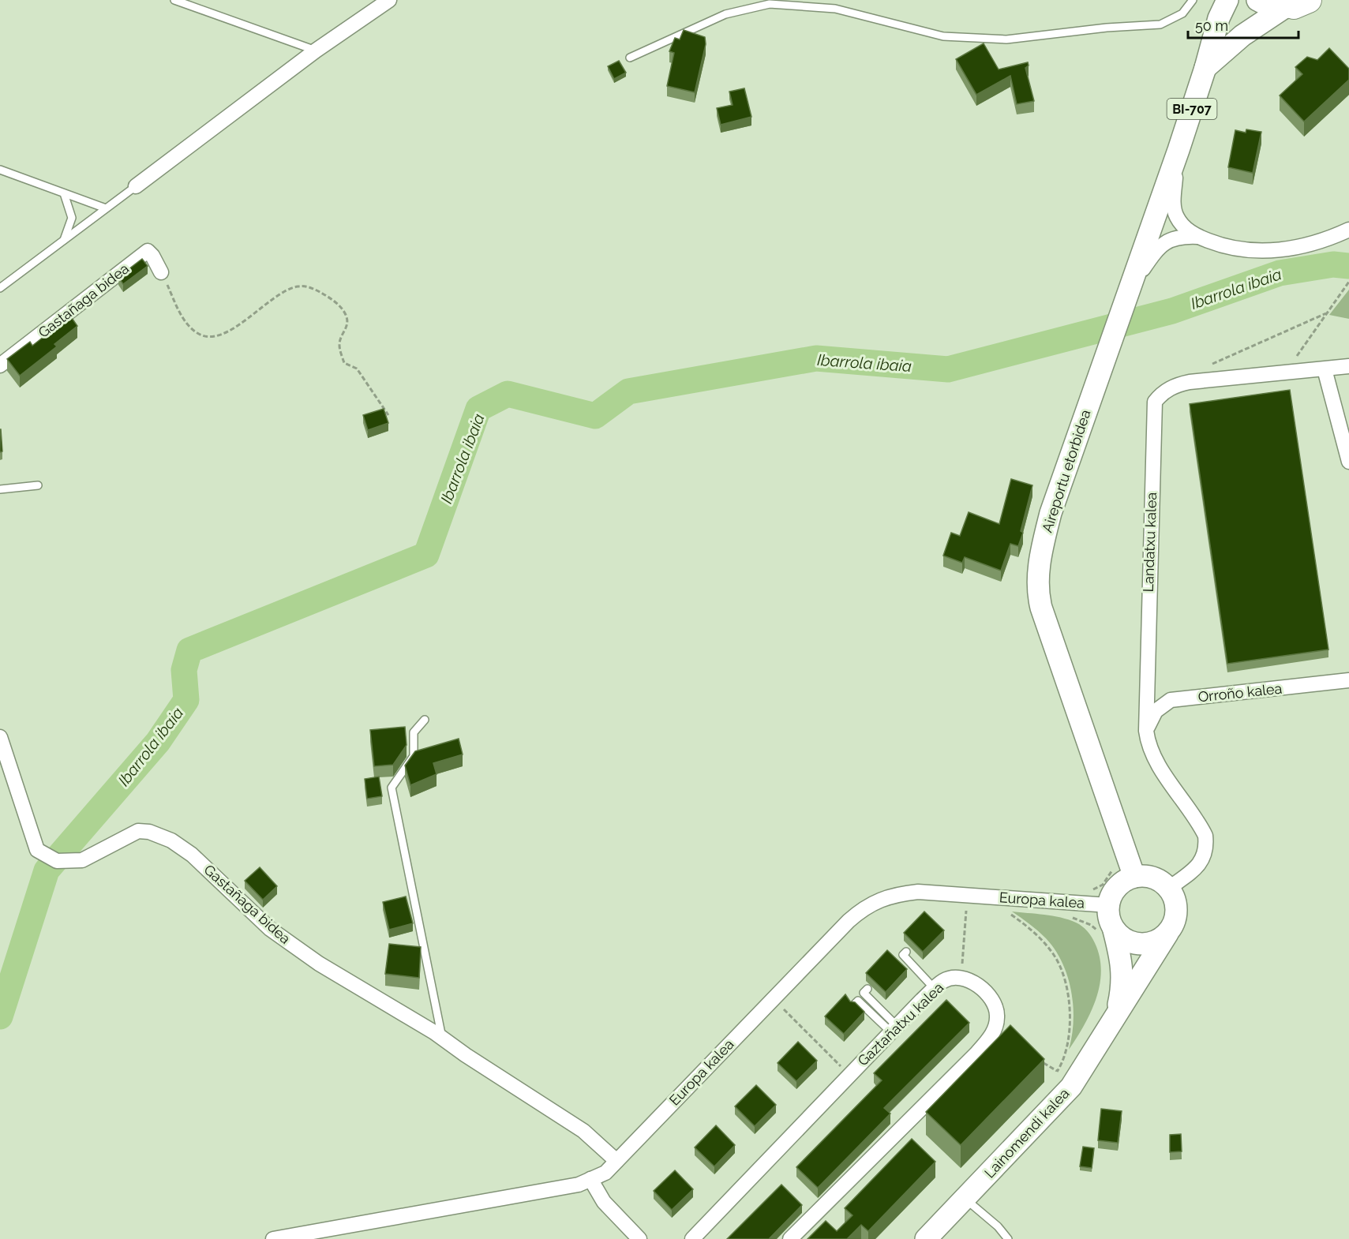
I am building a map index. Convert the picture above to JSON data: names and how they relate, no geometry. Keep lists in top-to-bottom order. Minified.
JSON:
{"streets":{"main road":["BI-707","Aireportu etorbidea","Lainomendi kalea"],"street":["Gastañaga bidea","Landatxu kalea","Orroño kalea","Europa kalea","Gaztañatxu kalea"]},"crossings":[["BI-707","Aireportu etorbidea"],["Gastañaga bidea","Europa kalea"],["Aireportu etorbidea","Landatxu kalea"],["Aireportu etorbidea","Europa kalea"],["Aireportu etorbidea","Lainomendi kalea"],["Landatxu kalea","Orroño kalea"],["Landatxu kalea","Europa kalea"],["Landatxu kalea","Lainomendi kalea"],["Europa kalea","Lainomendi kalea"]],"water":["Ibarrola ibaia"],"scale_bar":"50 m"}
